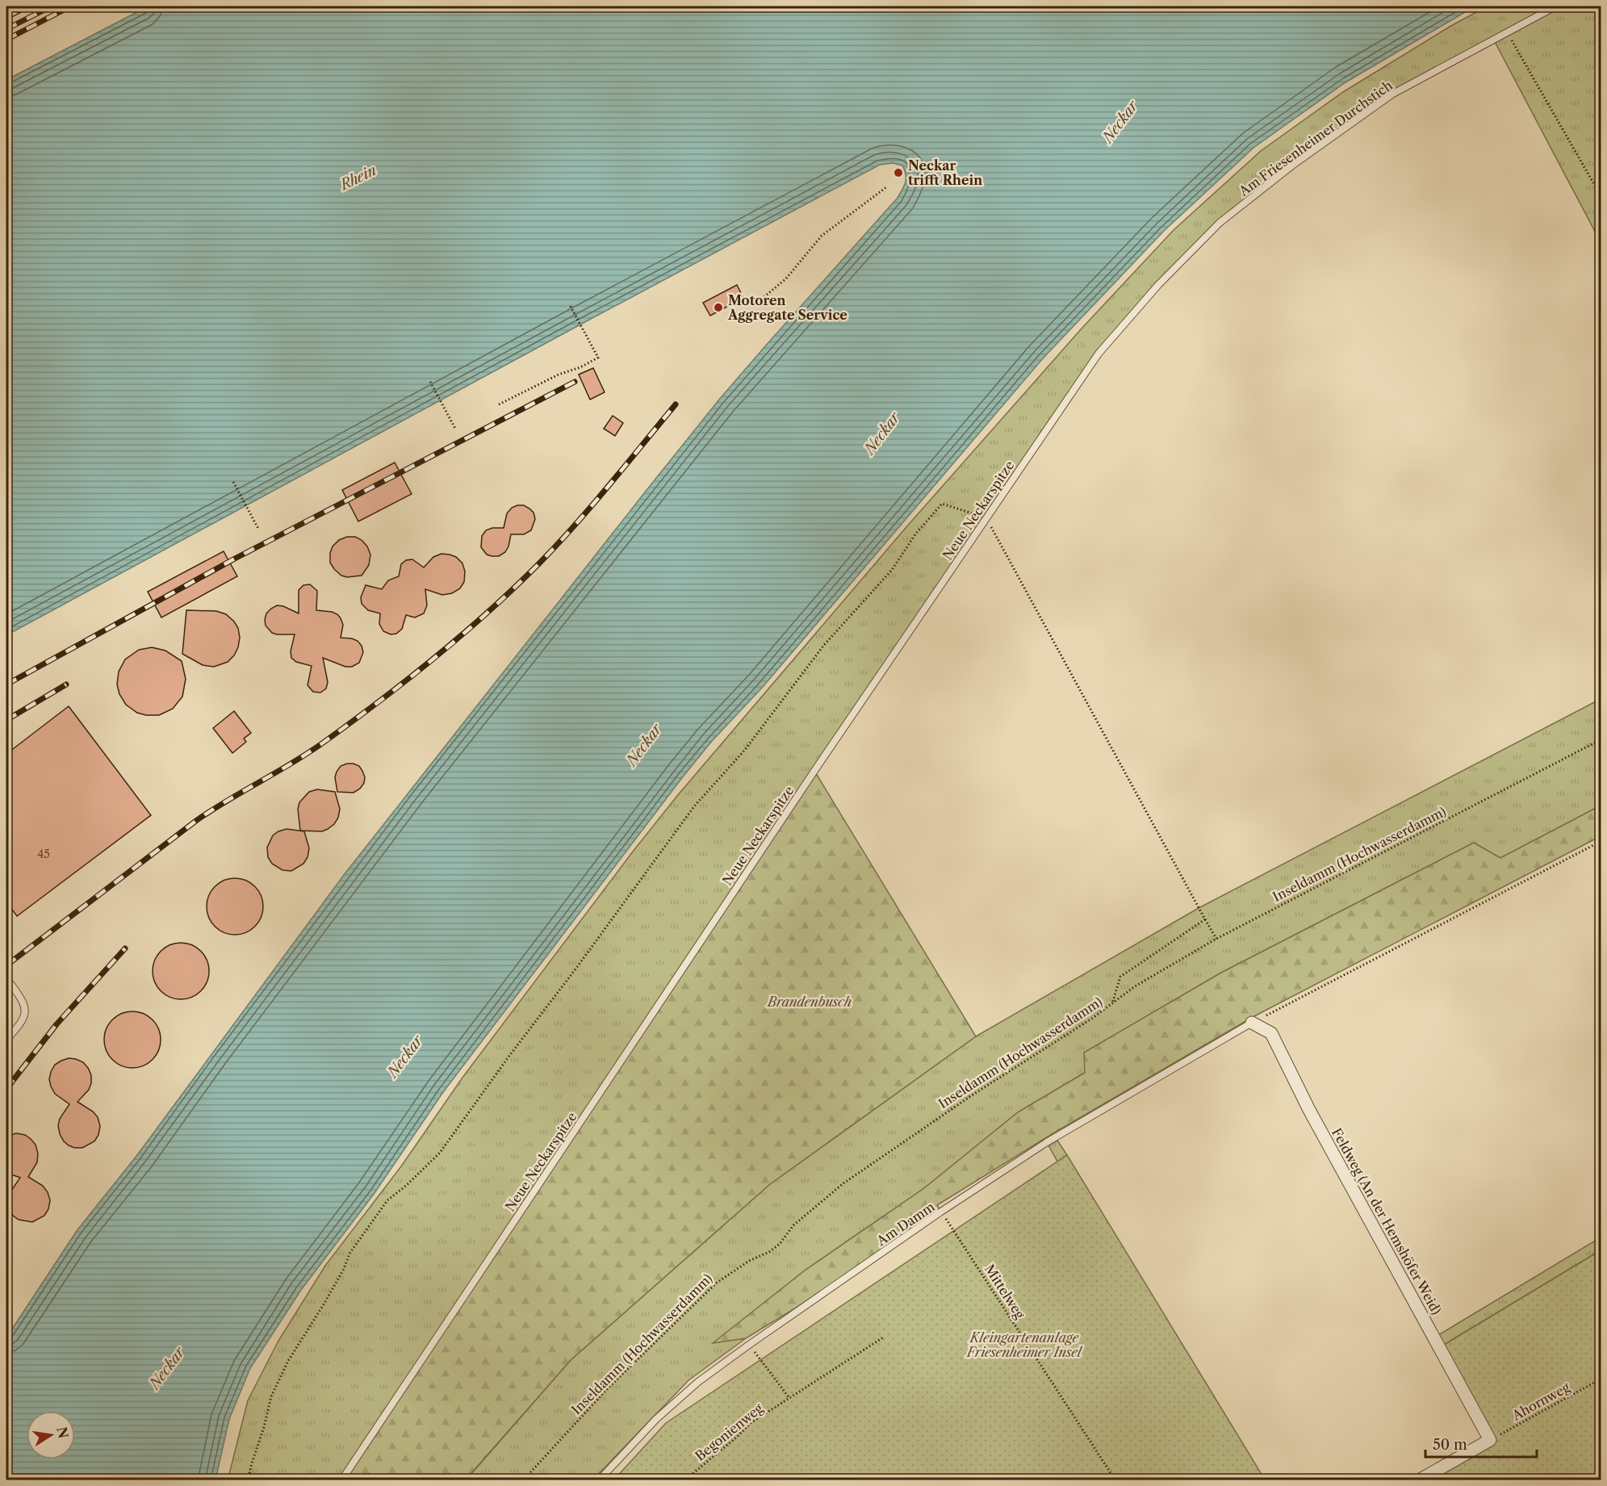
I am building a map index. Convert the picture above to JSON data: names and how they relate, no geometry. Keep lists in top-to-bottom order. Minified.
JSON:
{"streets":{"street":["Feldweg (An der Hemshöfer Weid)"],"lane":["Am Friesenheimer Durchstich","Neue Neckarspitze","Am Damm"],"path":["Inseldamm (Hochwasserdamm)","Mittelweg","Ahornweg","Begonienweg"]},"crossings":[["Am Friesenheimer Durchstich","Neue Neckarspitze"],["Feldweg (An der Hemshöfer Weid)","Am Damm"],["Feldweg (An der Hemshöfer Weid)","Ahornweg"],["Am Damm","Mittelweg"]],"water":["Neckar","Rhein"],"parks":["Brandenbusch","Kleingartenanlage Friesenheimer Insel"],"places":["Neckar trifft Rhein","Motoren Aggregate Service"],"house_numbers":["45"],"scale_bar":"50 m","north":"right"}
